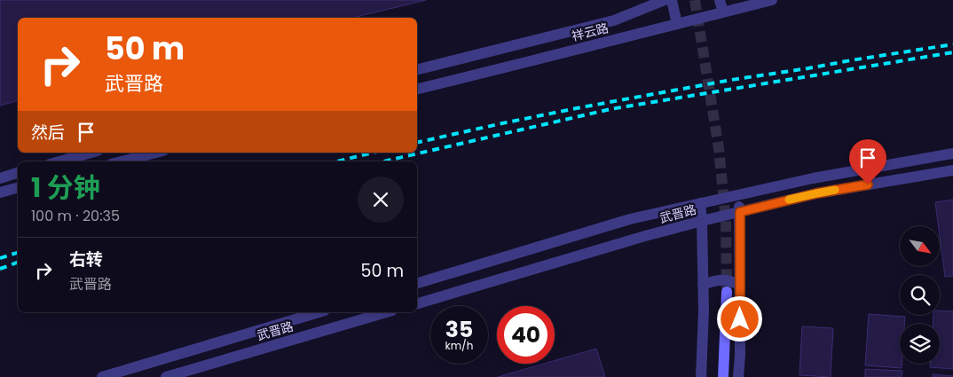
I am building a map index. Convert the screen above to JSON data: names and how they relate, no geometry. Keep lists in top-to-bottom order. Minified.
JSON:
{"streets":{"street":["祥云路","武晋路"]},"north":"bottom right","page":{"turn":["50 m","武晋路"],"then":"然后","heading":["1 分钟","100 m · 20:35"],"list":[{"name":"右转","note":"武晋路","value":"50 m"}],"speed":"35 km/h","limit":"40"}}
